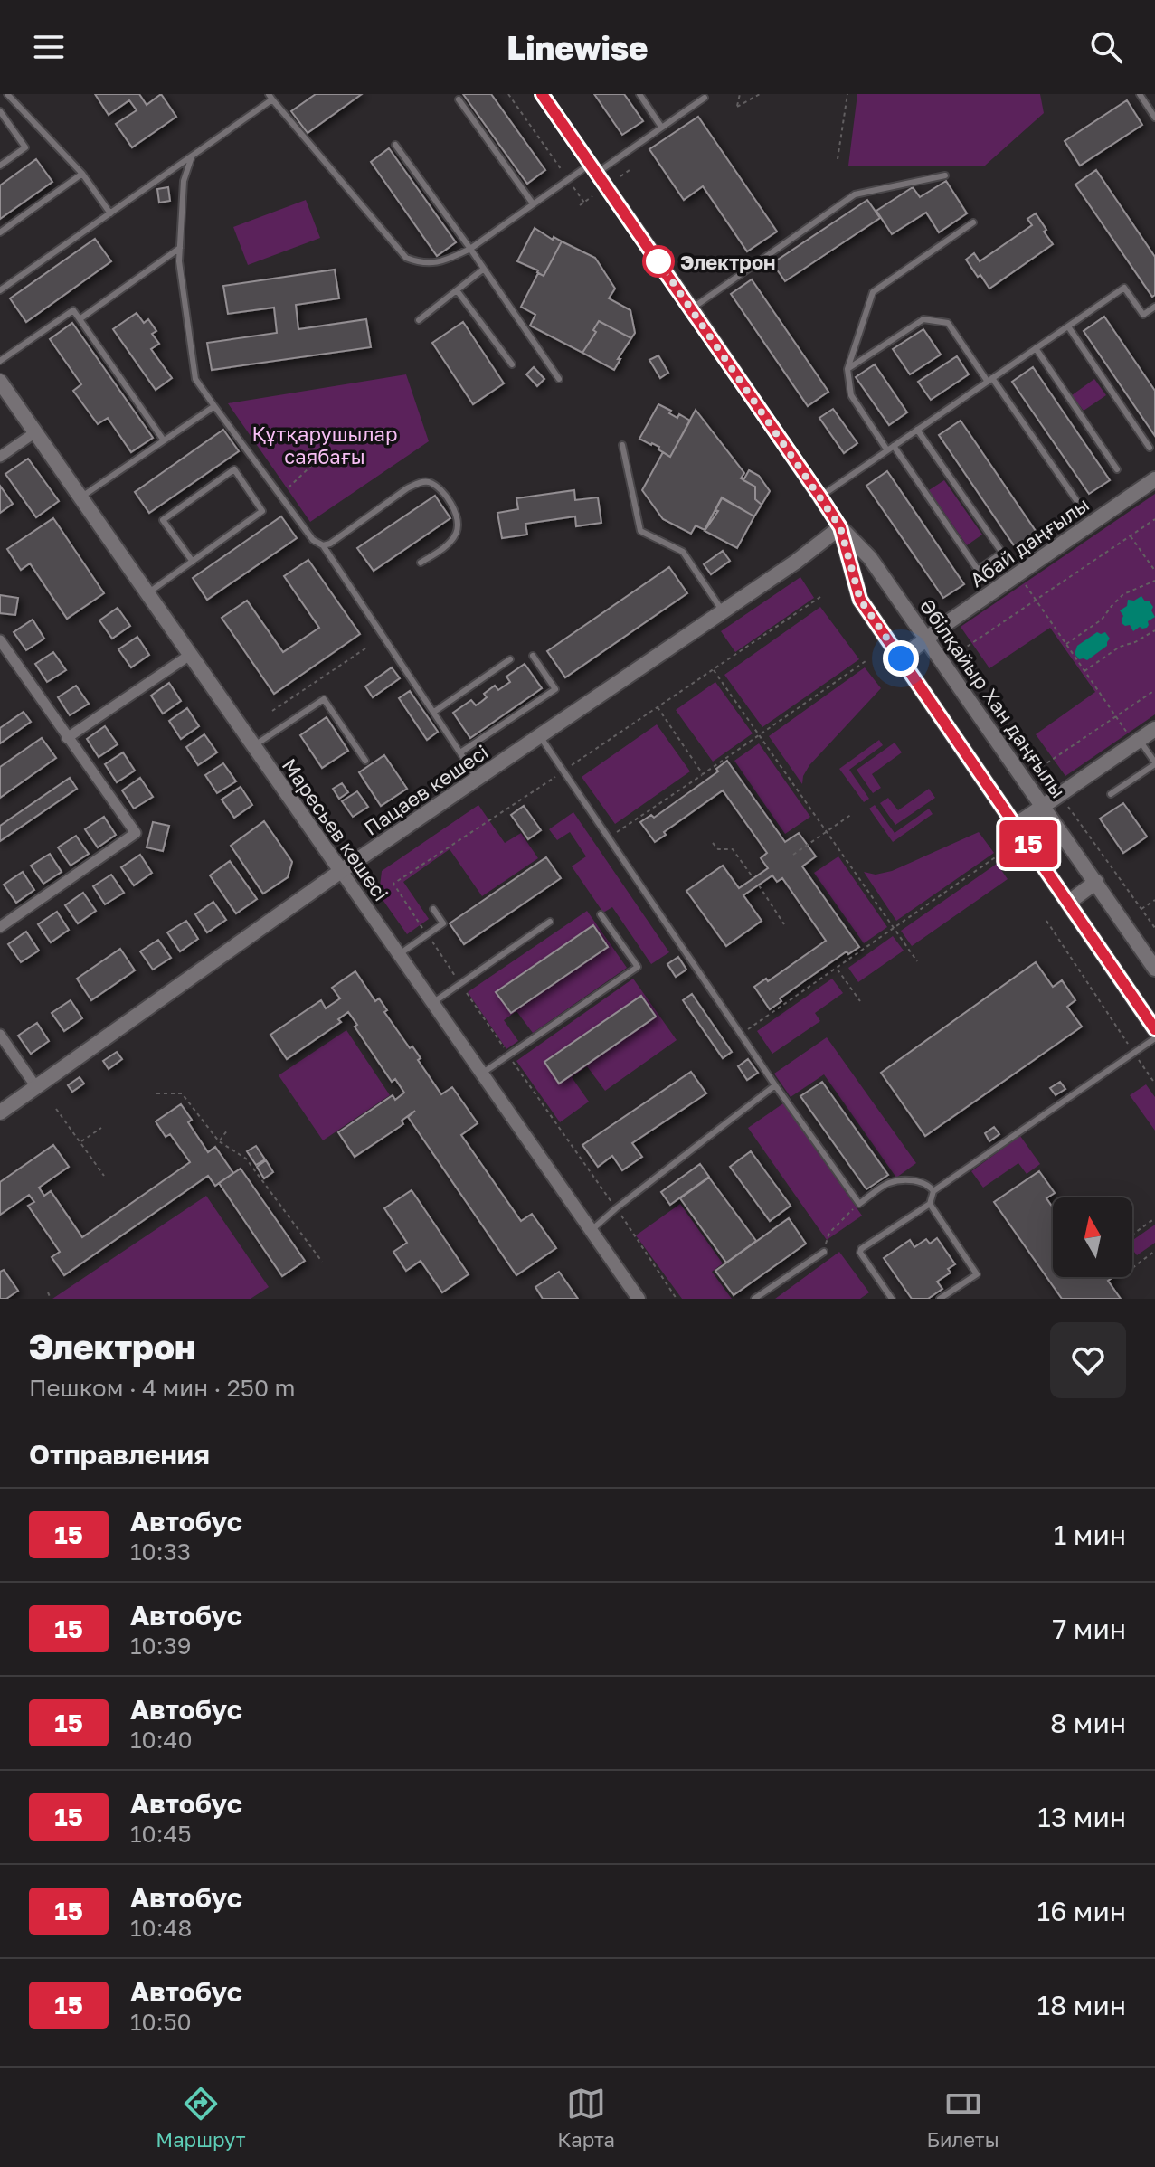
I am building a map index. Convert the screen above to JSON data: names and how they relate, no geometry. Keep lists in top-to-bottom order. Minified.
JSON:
{"streets":{"main road":["Абай даңғылы","Әбілқайыр Хан даңғылы","Пацаев көшесі","Маресьев көшесі"]},"crossings":[["Абай даңғылы","Әбілқайыр Хан даңғылы"],["Әбілқайыр Хан даңғылы","Пацаев көшесі"],["Пацаев көшесі","Маресьев көшесі"]],"parks":["Құтқарушылар саябағы"],"places":["Электрон"],"lines":["bus line 15"],"north":"top","page":{"header":"Linewise","on_map":"15","heading":[["Электрон","Пешком · 4 мин · 250 m"],"Отправления"],"list":[{"mark":"15","name":"Автобус","note":"10:33","value":"1 мин"},{"mark":"15","name":"Автобус","note":"10:39","value":"7 мин"},{"mark":"15","name":"Автобус","note":"10:40","value":"8 мин"},{"mark":"15","name":"Автобус","note":"10:45","value":"13 мин"},{"mark":"15","name":"Автобус","note":"10:48","value":"16 мин"},{"mark":"15","name":"Автобус","note":"10:50","value":"18 мин"}],"tabs":["Маршрут","Карта","Билеты"]}}
